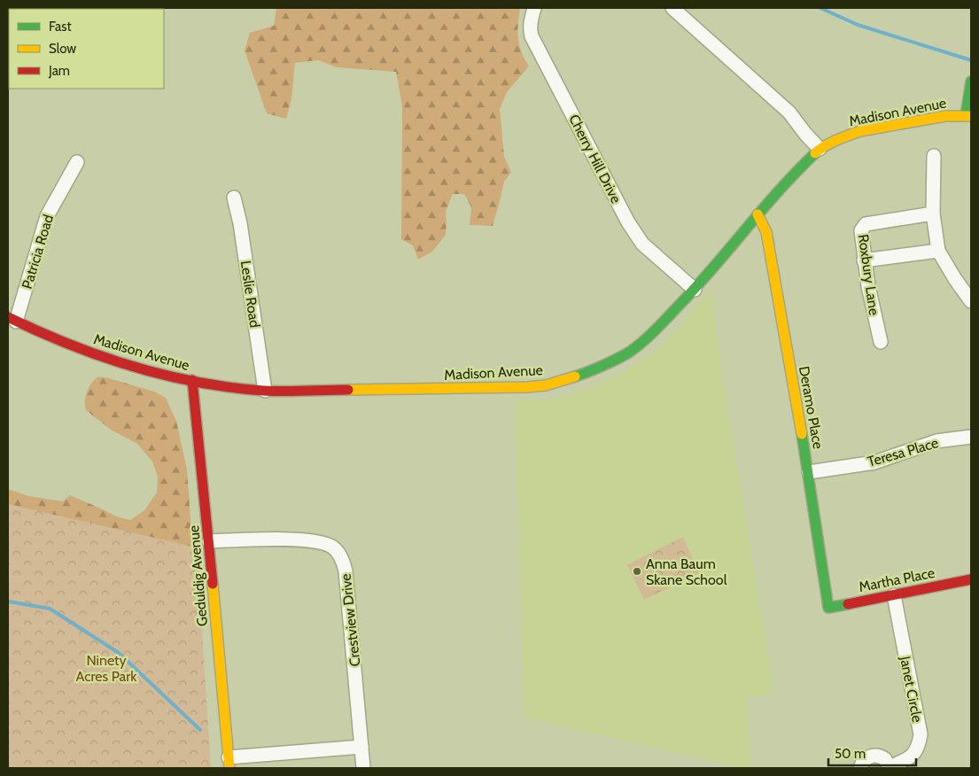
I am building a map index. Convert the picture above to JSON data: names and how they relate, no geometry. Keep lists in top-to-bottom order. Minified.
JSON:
{"streets":{"main road":["Madison Avenue","Deramo Place","Geduldig Avenue","Martha Place"],"street":["Cherry Hill Drive","Patricia Road","Roxbury Lane","Leslie Road","Teresa Place","Crestview Drive","Janet Circle"]},"crossings":[["Madison Avenue","Cherry Hill Drive"],["Madison Avenue","Patricia Road"],["Madison Avenue","Leslie Road"],["Madison Avenue","Deramo Place"],["Madison Avenue","Geduldig Avenue"],["Deramo Place","Teresa Place"],["Deramo Place","Martha Place"],["Geduldig Avenue","Crestview Drive"],["Martha Place","Janet Circle"]],"parks":["Ninety Acres Park"],"places":["Anna Baum Skane School"],"legend":["Fast","Slow","Jam"],"scale_bar":"50 m"}
